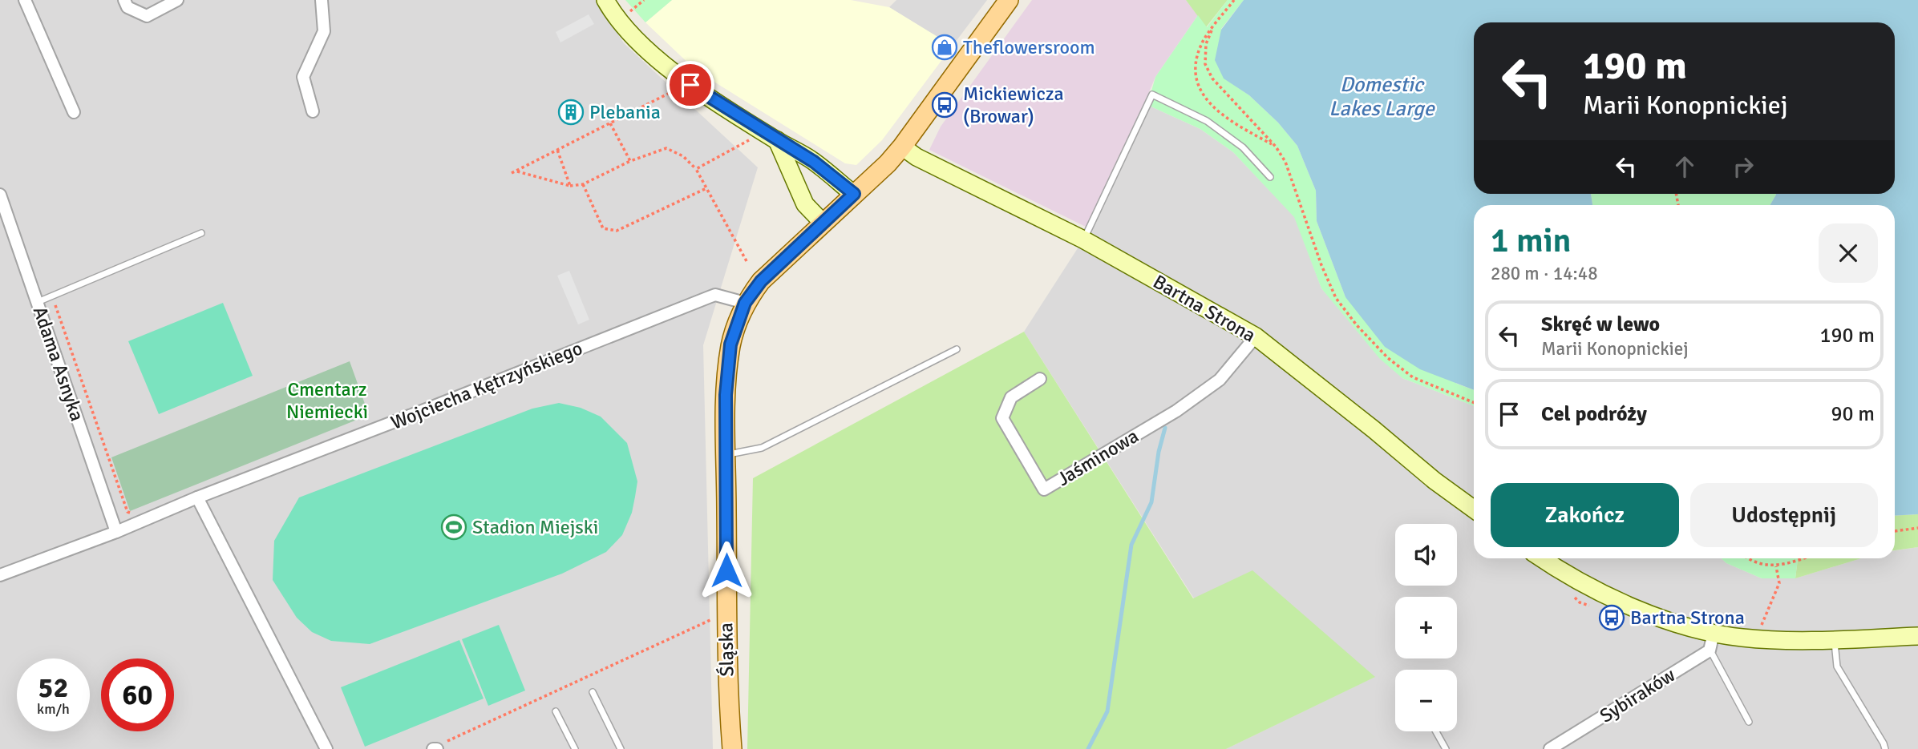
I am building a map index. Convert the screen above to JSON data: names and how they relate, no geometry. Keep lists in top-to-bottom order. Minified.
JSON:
{"streets":{"main road":["Śląska"],"street":["Bartna Strona","Adama Asnyka","Wojciecha Kętrzyńskiego","Jaśminowa","Sybiraków"]},"crossings":[["Bartna Strona","Jaśminowa"],["Bartna Strona","Śląska"],["Adama Asnyka","Wojciecha Kętrzyńskiego"],["Wojciecha Kętrzyńskiego","Śląska"]],"water":["Domestic Lakes Large"],"parks":["Cmentarz Niemiecki"],"places":{"shop":["Theflowersroom"],"bus stop":["Mickiewicza (Browar)","Bartna Strona"],"building":["Plebania"],"sports":["Stadion Miejski"]},"page":{"turn":["190 m","Marii Konopnickiej"],"heading":["1 min","280 m · 14:48"],"list":[{"name":"Skręć w lewo","note":"Marii Konopnickiej","value":"190 m"},{"name":"Cel podróży","value":"90 m"}],"buttons":["Zakończ","Udostępnij"],"map_buttons":["+","−"],"speed":"52 km/h","limit":"60"}}
